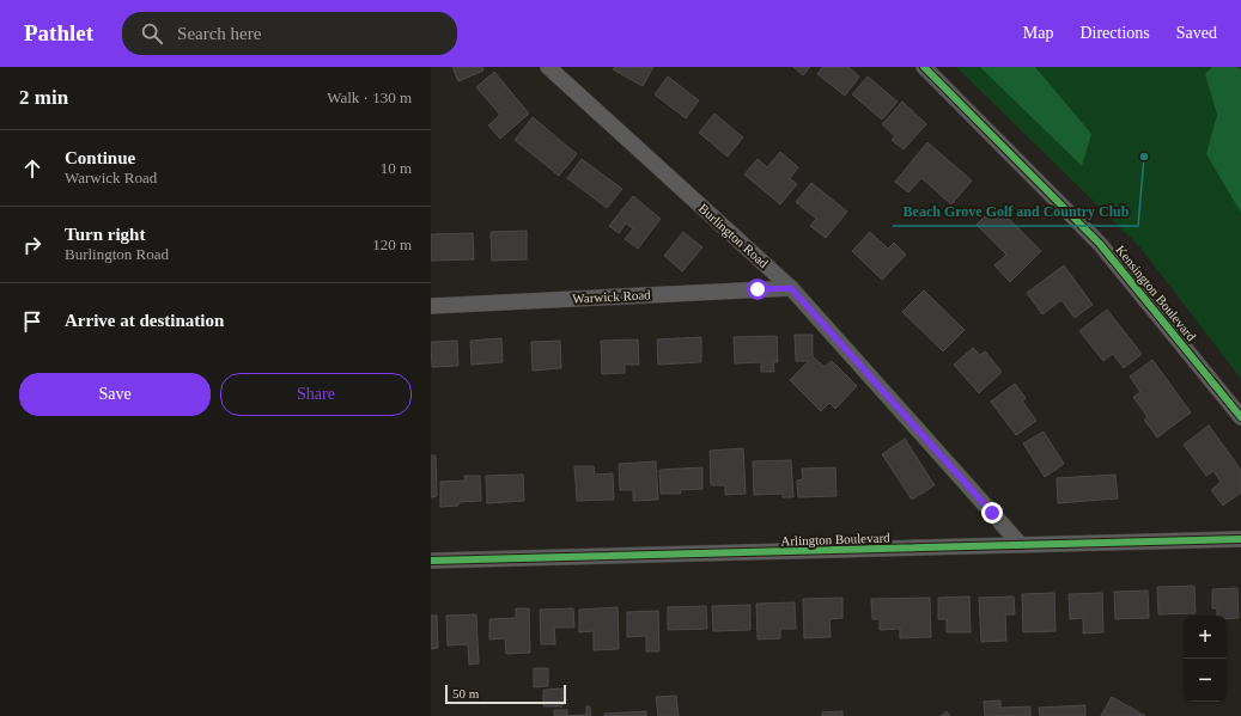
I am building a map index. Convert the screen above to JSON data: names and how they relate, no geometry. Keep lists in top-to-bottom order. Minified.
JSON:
{"streets":{"street":["Burlington Road","Kensington Boulevard","Warwick Road","Arlington Boulevard"]},"crossings":[["Burlington Road","Warwick Road"],["Burlington Road","Arlington Boulevard"]],"places":["Beach Grove Golf and Country Club"],"scale_bar":"50 m","page":{"header":"Pathlet","search":"Search here","nav":["Map","Directions","Saved"],"heading":["2 min","Walk · 130 m"],"list":[["Continue","Warwick Road","10 m"],["Turn right","Burlington Road","120 m"],"Arrive at destination"],"buttons":["Save","Share"],"map_buttons":["+","−"],"scale":"50 m"}}
